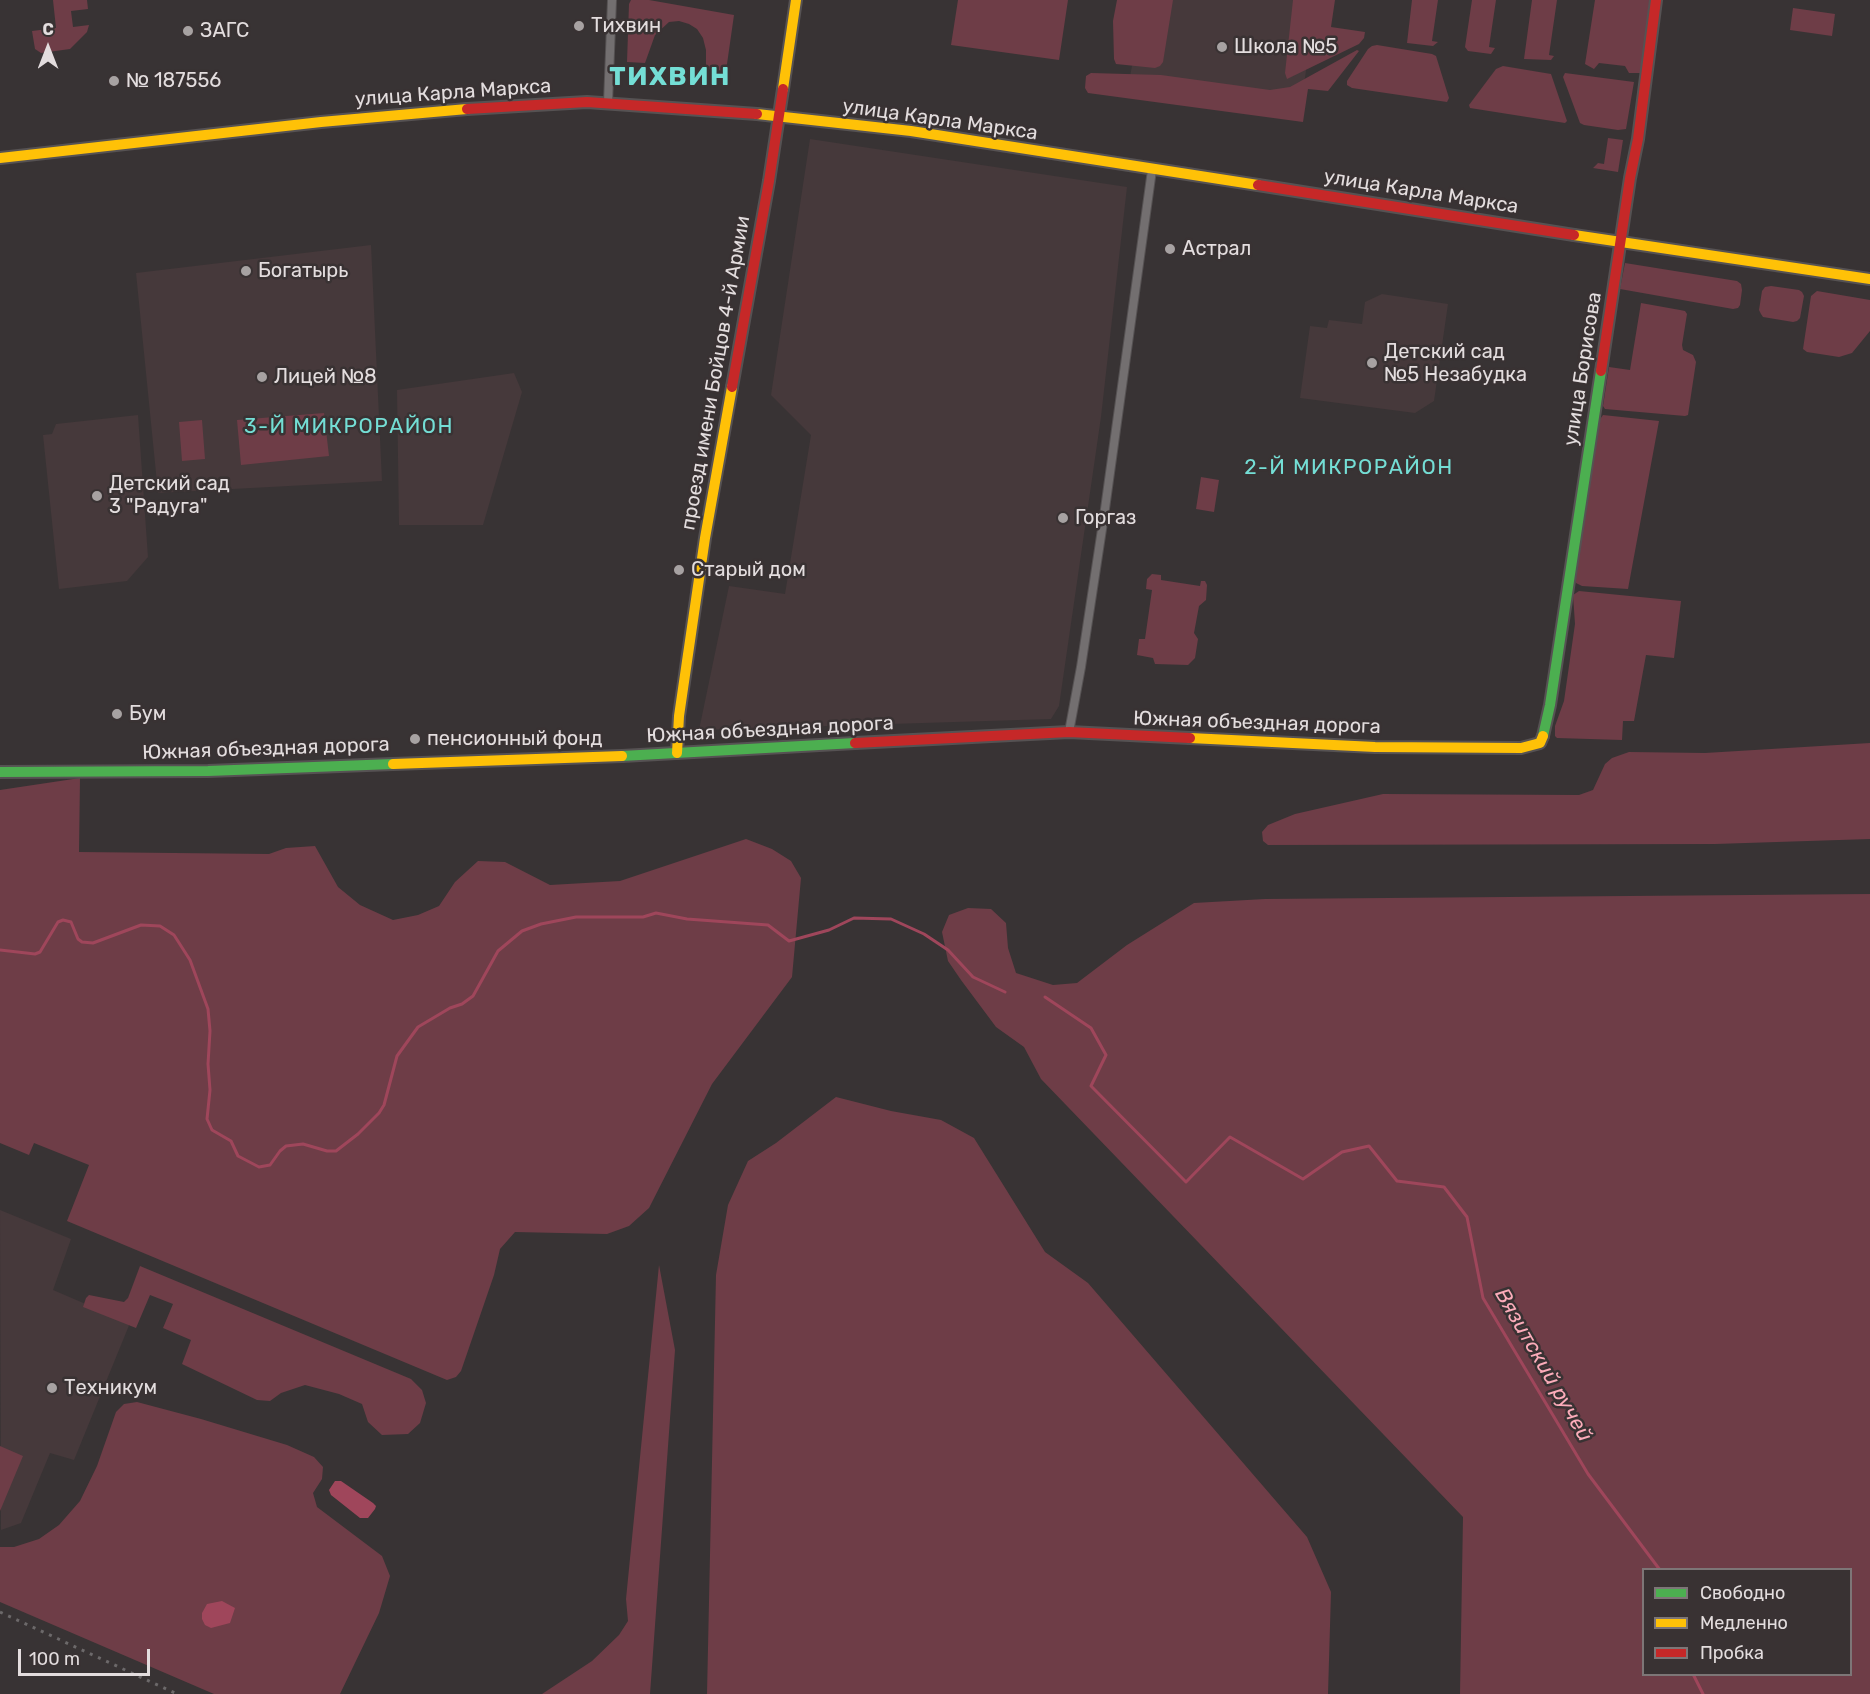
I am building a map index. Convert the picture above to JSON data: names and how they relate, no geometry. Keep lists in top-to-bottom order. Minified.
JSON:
{"streets":{"street":["улица Карла Маркса","улица Борисова","проезд имени Бойцов 4-й Армии","Южная объездная дорога"]},"crossings":[["улица Карла Маркса","улица Борисова"],["улица Карла Маркса","проезд имени Бойцов 4-й Армии"],["улица Борисова","Южная объездная дорога"],["проезд имени Бойцов 4-й Армии","Южная объездная дорога"]],"districts":["ТИХВИН","3-Й МИКРОРАЙОН","2-Й МИКРОРАЙОН"],"water":["Вязитский ручей"],"places":["Тихвин","ЗАГС","Школа №5","№ 187556","Астрал","Богатырь","Детский сад №5 Незабудка","Лицей №8","Детский сад 3 \"Радуга\"","Горгаз","Старый дом","Бум","пенсионный фонд","Техникум"],"legend":["Свободно","Медленно","Пробка"],"scale_bar":"100 m","north":"top"}
